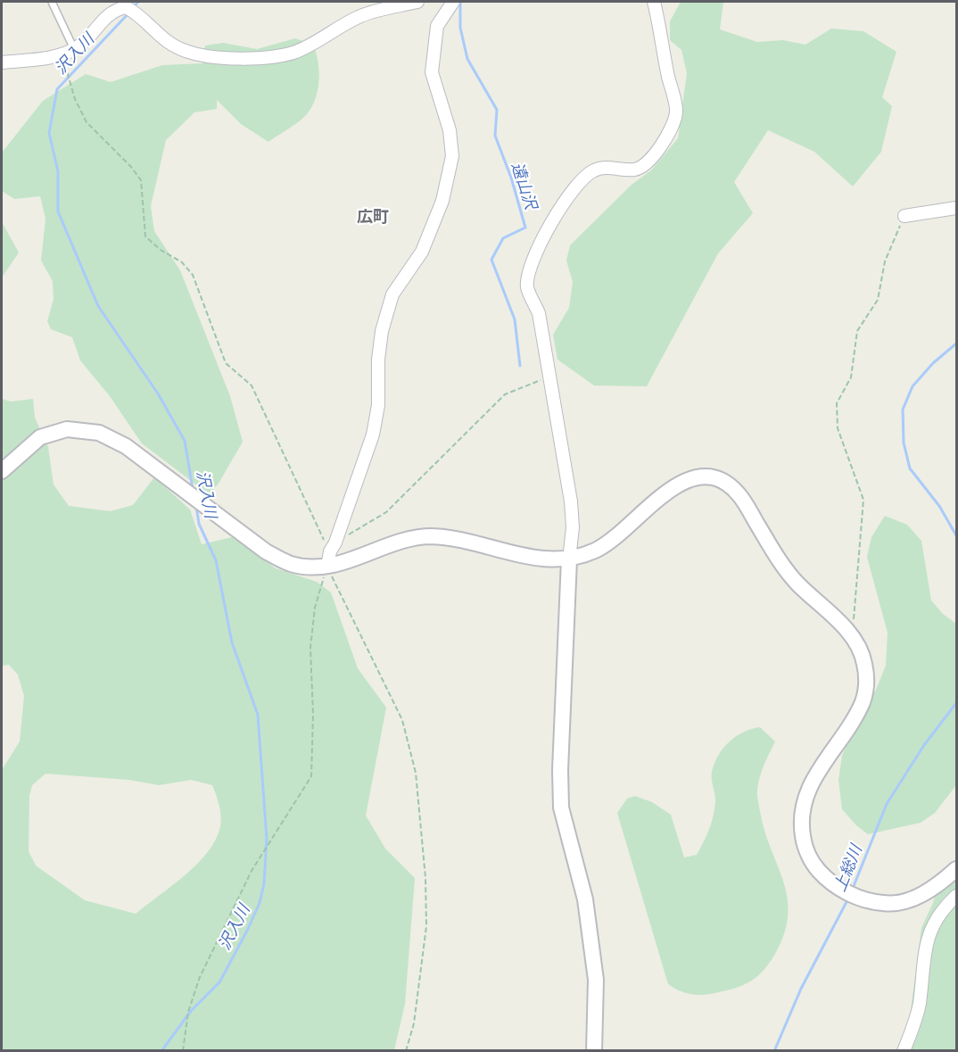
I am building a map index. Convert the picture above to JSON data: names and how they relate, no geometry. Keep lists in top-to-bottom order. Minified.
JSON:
{"districts":["広町"],"water":["沢入川","遠山沢","上総川"]}
